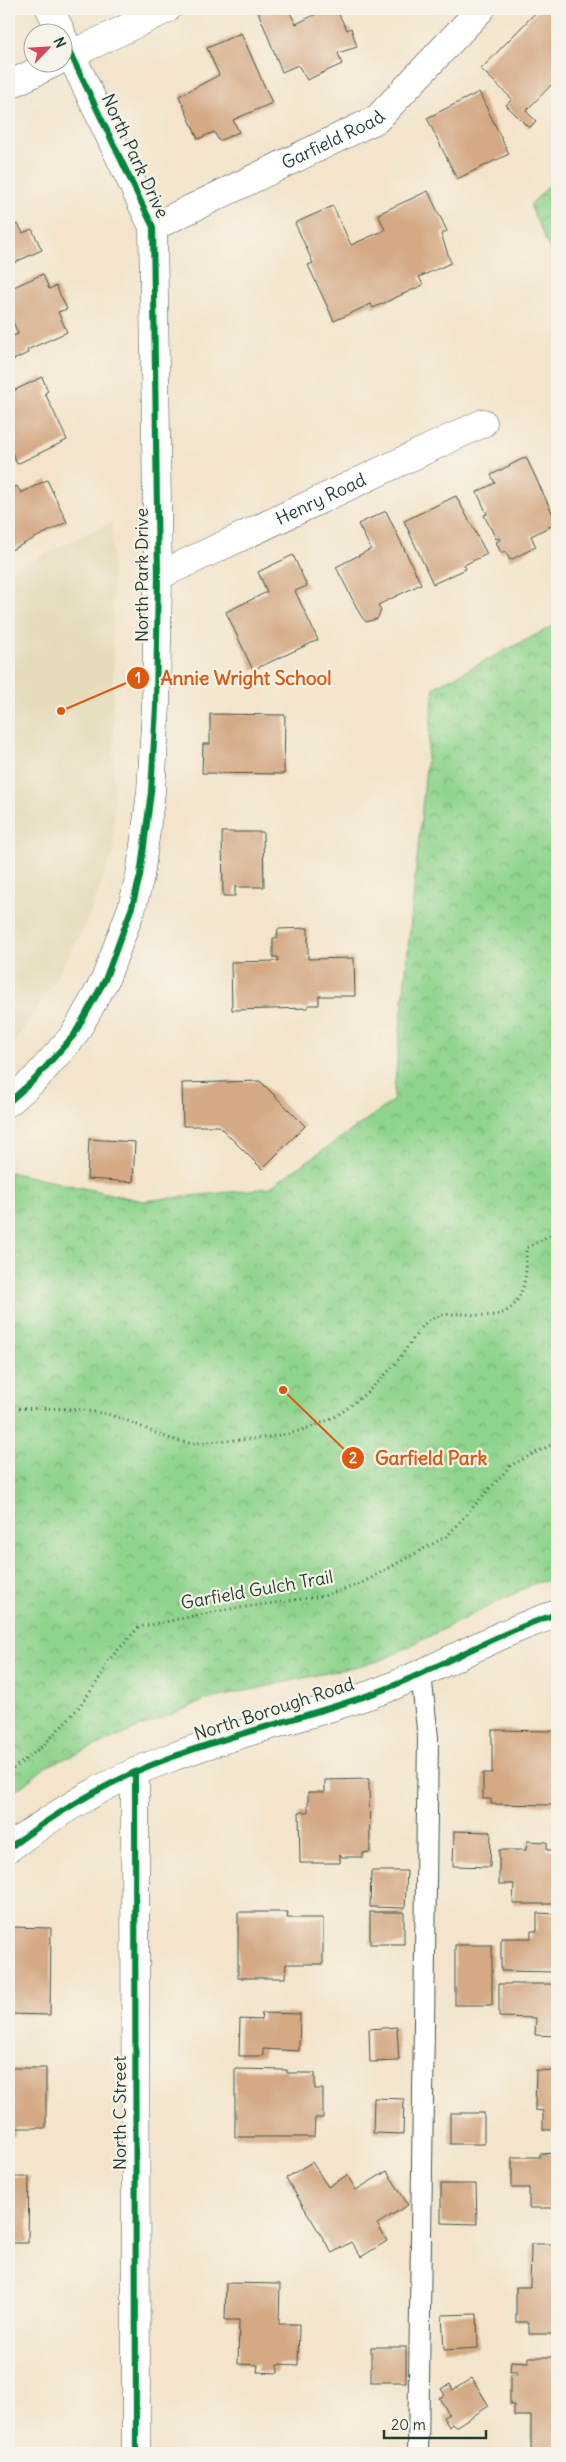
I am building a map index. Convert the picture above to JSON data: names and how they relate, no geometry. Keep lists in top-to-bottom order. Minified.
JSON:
{"streets":{"street":["Garfield Road","North Park Drive","Henry Road","North Borough Road","North C Street"],"path":["Garfield Gulch Trail"]},"crossings":[["Garfield Road","North Park Drive"],["North Park Drive","Henry Road"],["North Borough Road","North C Street"]],"places":["Annie Wright School","Garfield Park"],"scale_bar":"20 m","north":"top right"}
